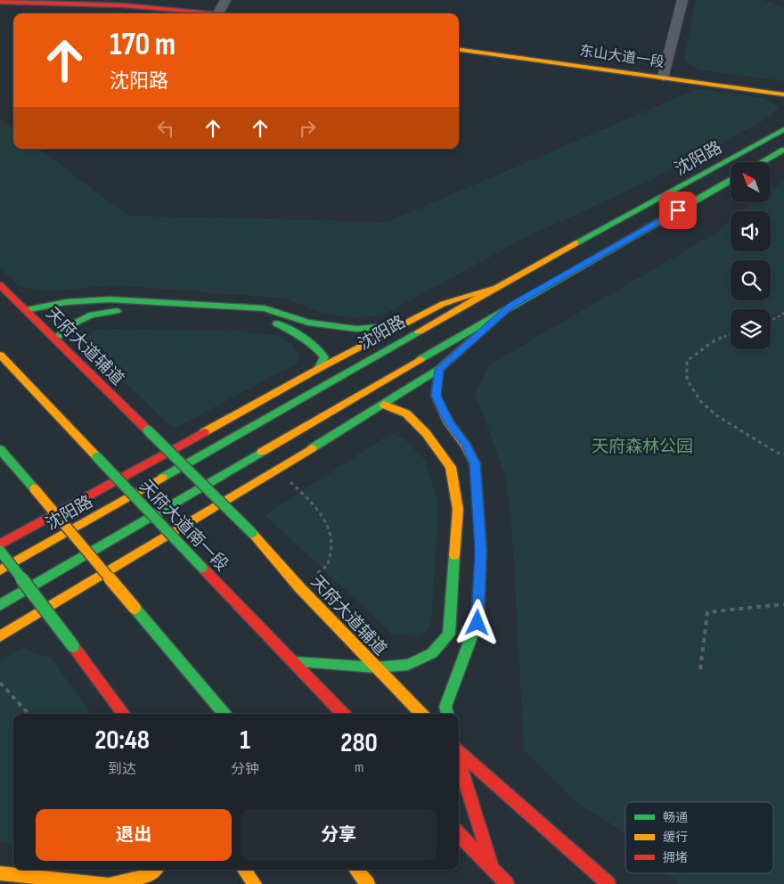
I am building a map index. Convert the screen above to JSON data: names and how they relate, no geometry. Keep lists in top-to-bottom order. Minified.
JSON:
{"streets":{"main road":["东山大道一段","沈阳路","天府大道辅道","天府大道南一段"]},"parks":["天府森林公园"],"legend":["畅通","缓行","拥堵"],"north":"top left","page":{"turn":["170 m","沈阳路"],"eta":["20:48","到达","1","分钟","280","m"],"buttons":["退出","分享"]}}
